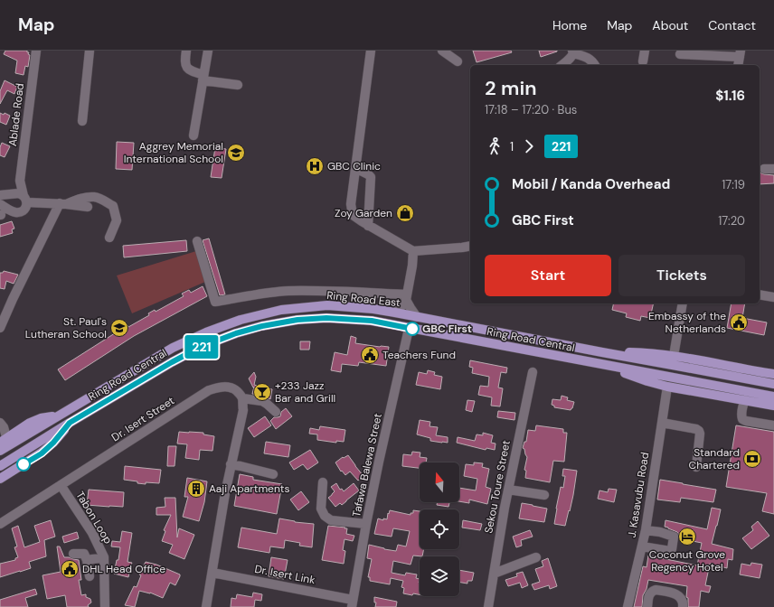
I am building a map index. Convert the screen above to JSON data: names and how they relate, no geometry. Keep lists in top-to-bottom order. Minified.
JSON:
{"streets":{"main road":["Ring Road East","Ring Road Central"],"street":["Ablade Road","Dr. Isert Street","Tafawa Balewa Street","Sekou Toure Street","J. Kasavubu Road","Tabon Loop","Dr. Isert Link"]},"crossings":[["Ring Road Central","Tafawa Balewa Street"],["Ring Road Central","J. Kasavubu Road"],["Dr. Isert Street","Tabon Loop"],["Tafawa Balewa Street","Dr. Isert Link"]],"places":{"school or university":["Aggrey Memorial International School","St. Paul's Lutheran School"],"hospital":["GBC Clinic"],"shop":["Zoy Garden"],"public building":["Embassy of the Netherlands","Teachers Fund","DHL Head Office"],"other":["GBC First"],"bar":["+233 Jazz Bar and Grill"],"bank":["Standard Chartered"],"building":["Aaji Apartments"],"hotel":["Coconut Grove Regency Hotel"]},"lines":["bus line 221"],"north":"top","page":{"header":"Map","nav":["Home","Map","About","Contact"],"on_map":"221","heading":["2 min","17:18 – 17:20 · Bus","$1.16"],"legs":["1","221"],"list":[{"name":"Mobil / Kanda Overhead","value":"17:19"},{"name":"GBC First","value":"17:20"}],"buttons":["Start","Tickets"]}}
